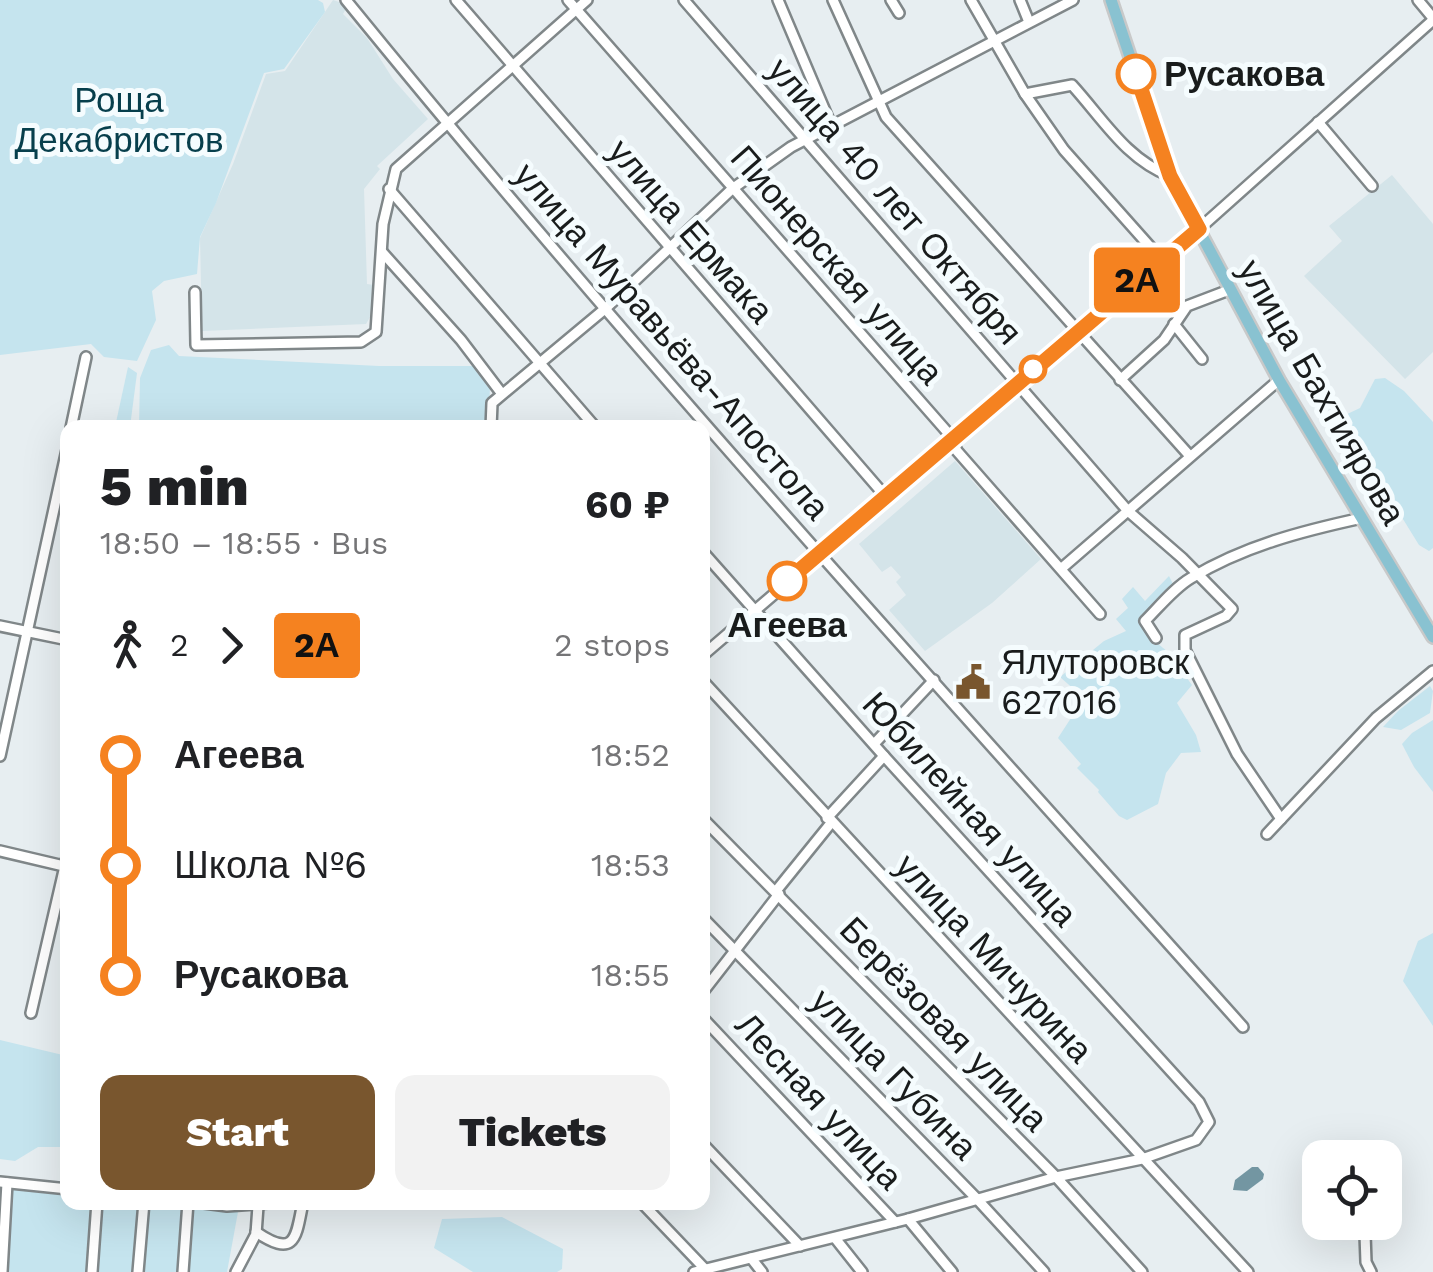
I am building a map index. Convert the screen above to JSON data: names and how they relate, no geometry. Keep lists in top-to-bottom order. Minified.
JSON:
{"streets":{"main road":["улица Бахтиярова"],"street":["улица 40 лет Октября","улица Ермака","Пионерская улица","улица Муравьёва-Апостола","Юбилейная улица","улица Мичурина","Берёзовая улица","улица Губина","Лесная улица"]},"crossings":[["Юбилейная улица","улица Мичурина"]],"parks":["Роща Декабристов"],"places":{"other":["Русакова","Агеева"],"public building":["Ялуторовск 627016"]},"lines":["bus line 2А"],"page":{"on_map":"2А","heading":["5 min","18:50 – 18:55 · Bus","60 ₽"],"legs":["2","2А","2 stops"],"list":[{"name":"Агеева","value":"18:52"},{"name":"Школа №6","value":"18:53"},{"name":"Русакова","value":"18:55"}],"buttons":["Start","Tickets"]}}
